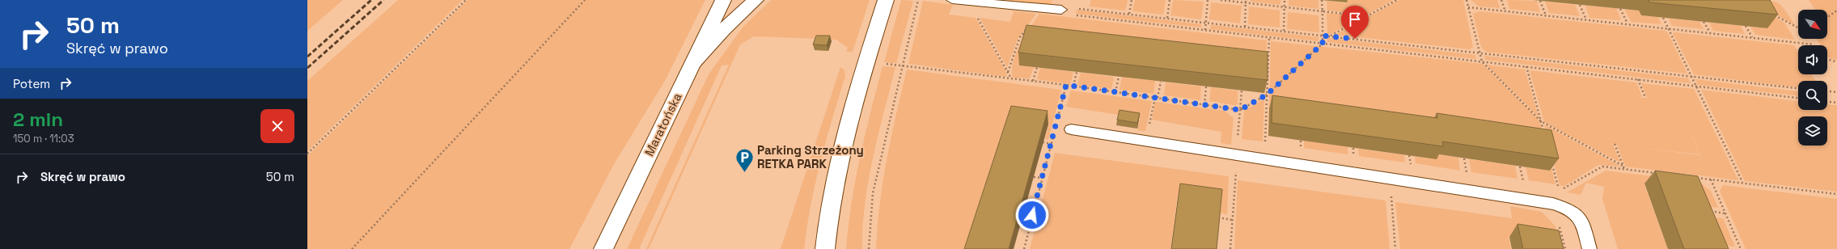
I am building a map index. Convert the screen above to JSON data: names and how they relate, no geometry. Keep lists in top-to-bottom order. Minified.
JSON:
{"streets":{"street":["Maratońska"]},"places":{"parking":["Parking Strzeżony RETKA PARK"]},"north":"bottom right","page":{"turn":["50 m","Skręć w prawo"],"then":"Potem","heading":["2 min","150 m · 11:03"],"list":[{"name":"Skręć w prawo","value":"50 m"}]}}
